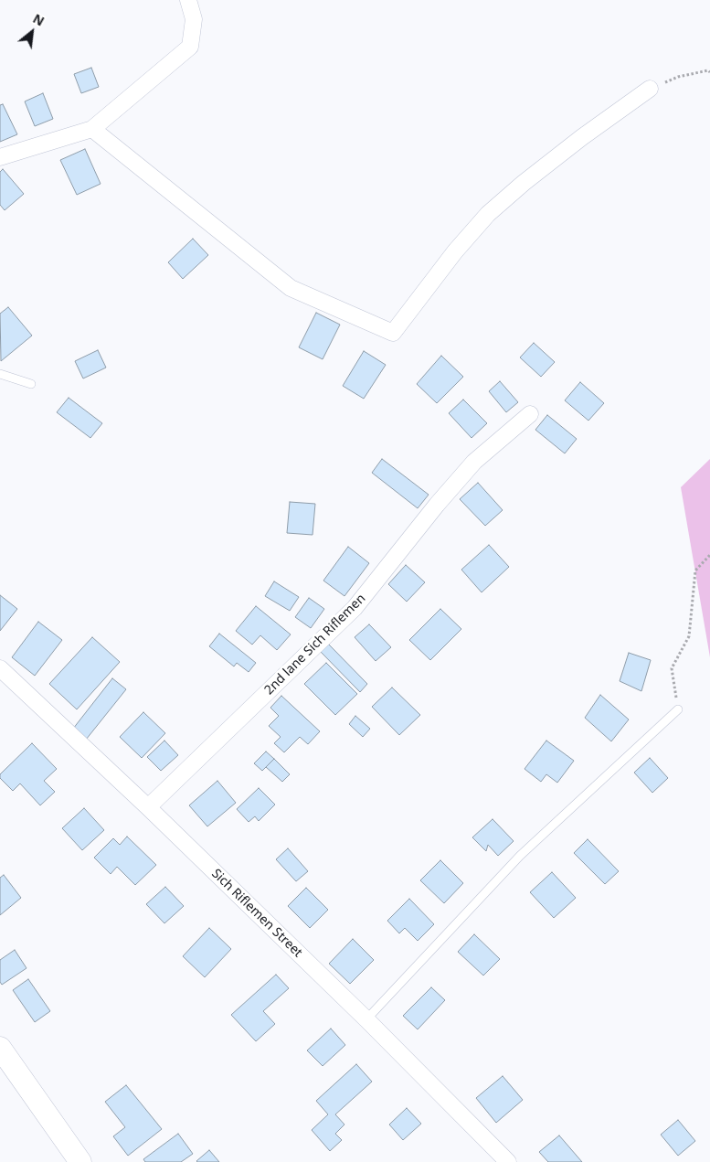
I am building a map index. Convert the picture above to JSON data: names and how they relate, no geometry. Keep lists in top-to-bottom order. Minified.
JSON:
{"streets":{"street":["2nd lane Sich Riflemen","Sich Riflemen Street"]},"crossings":[["2nd lane Sich Riflemen","Sich Riflemen Street"]],"north":"top right"}
